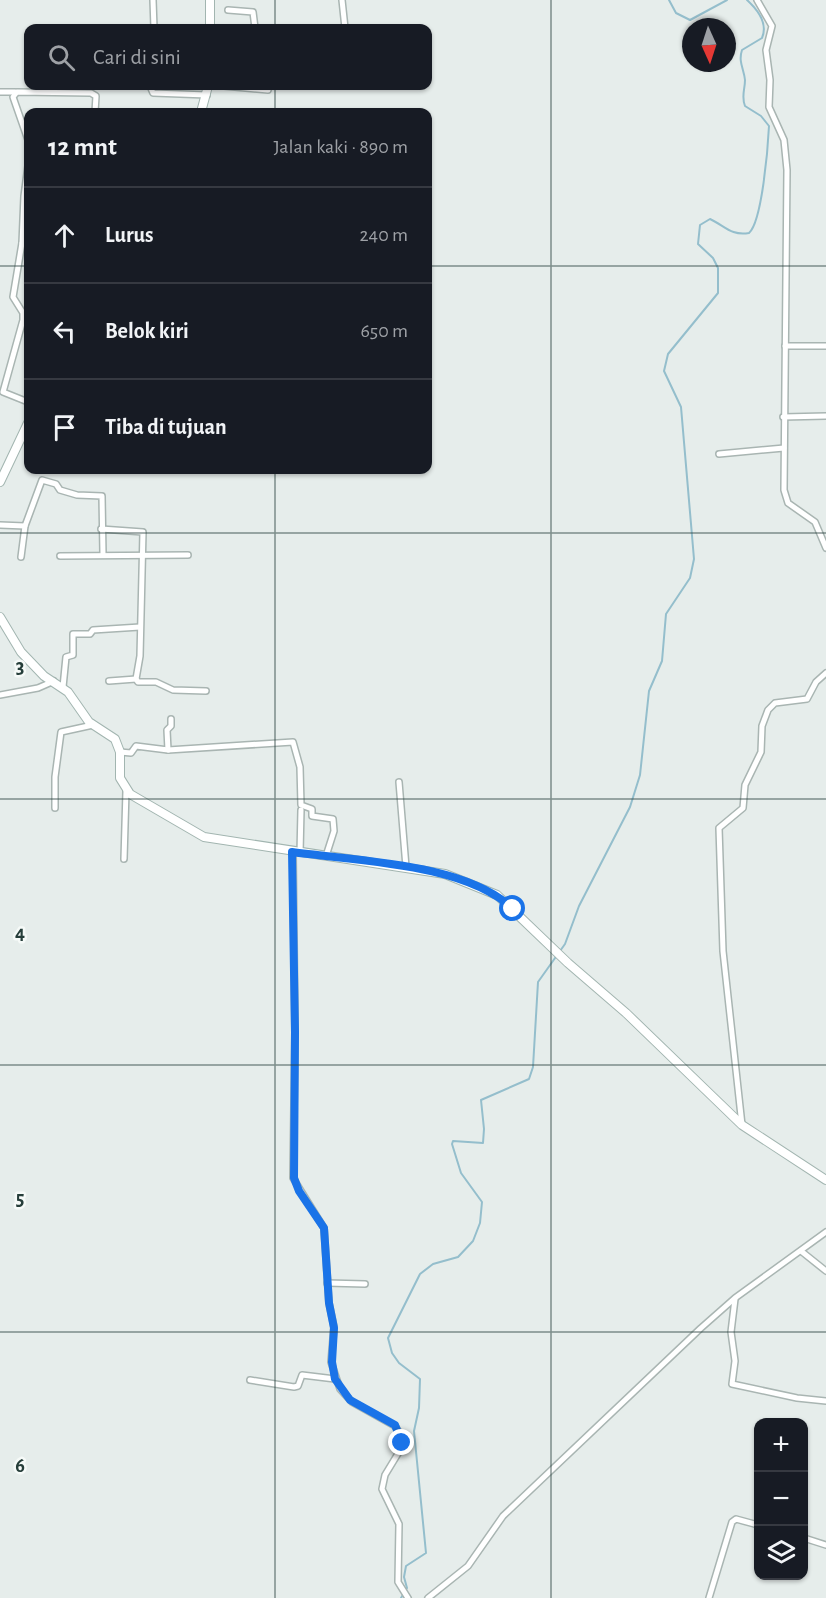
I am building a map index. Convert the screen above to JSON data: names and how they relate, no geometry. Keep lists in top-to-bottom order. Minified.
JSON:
{"north":"bottom","page":{"search":"Cari di sini","heading":["12 mnt","Jalan kaki · 890 m"],"list":[["Lurus","240 m"],["Belok kiri","650 m"],"Tiba di tujuan"],"map_buttons":["+","−"]},"grid":{"rows":["3","4","5","6"]}}
